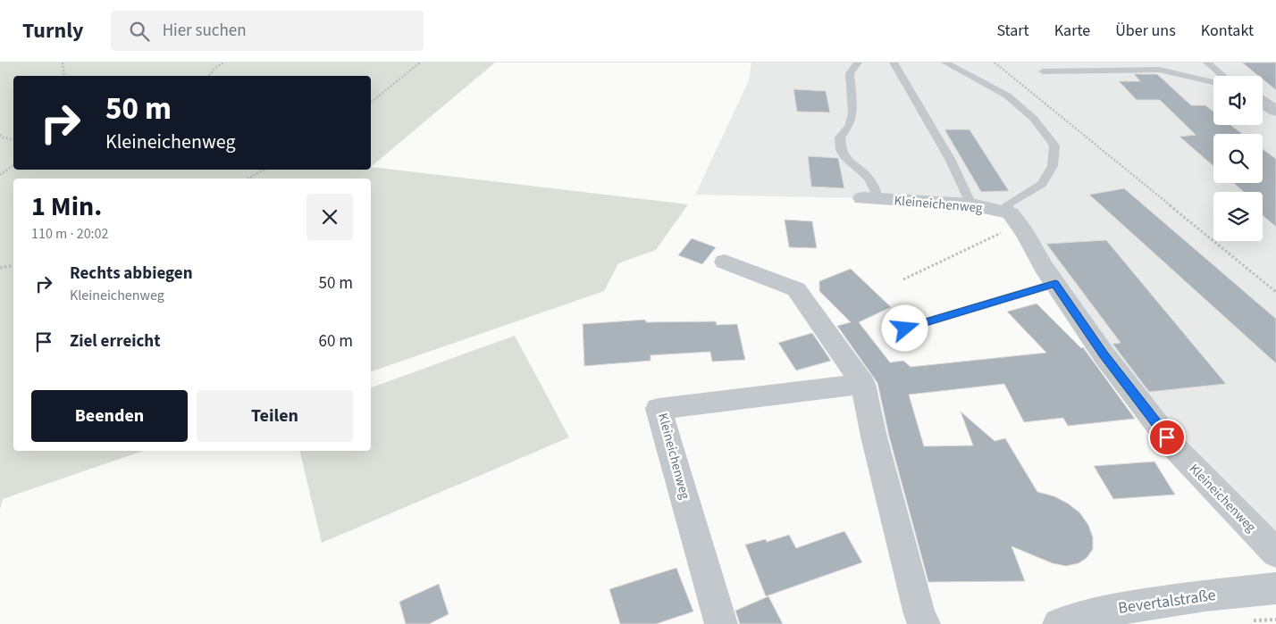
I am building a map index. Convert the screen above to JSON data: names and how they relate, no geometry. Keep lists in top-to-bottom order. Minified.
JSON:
{"streets":{"street":["Kleineichenweg","Bevertalstraße"]},"page":{"header":"Turnly","search":"Hier suchen","nav":["Start","Karte","Über uns","Kontakt"],"turn":["50 m","Kleineichenweg"],"heading":["1 Min.","110 m · 20:02"],"list":[{"name":"Rechts abbiegen","note":"Kleineichenweg","value":"50 m"},{"name":"Ziel erreicht","value":"60 m"}],"buttons":["Beenden","Teilen"]}}
